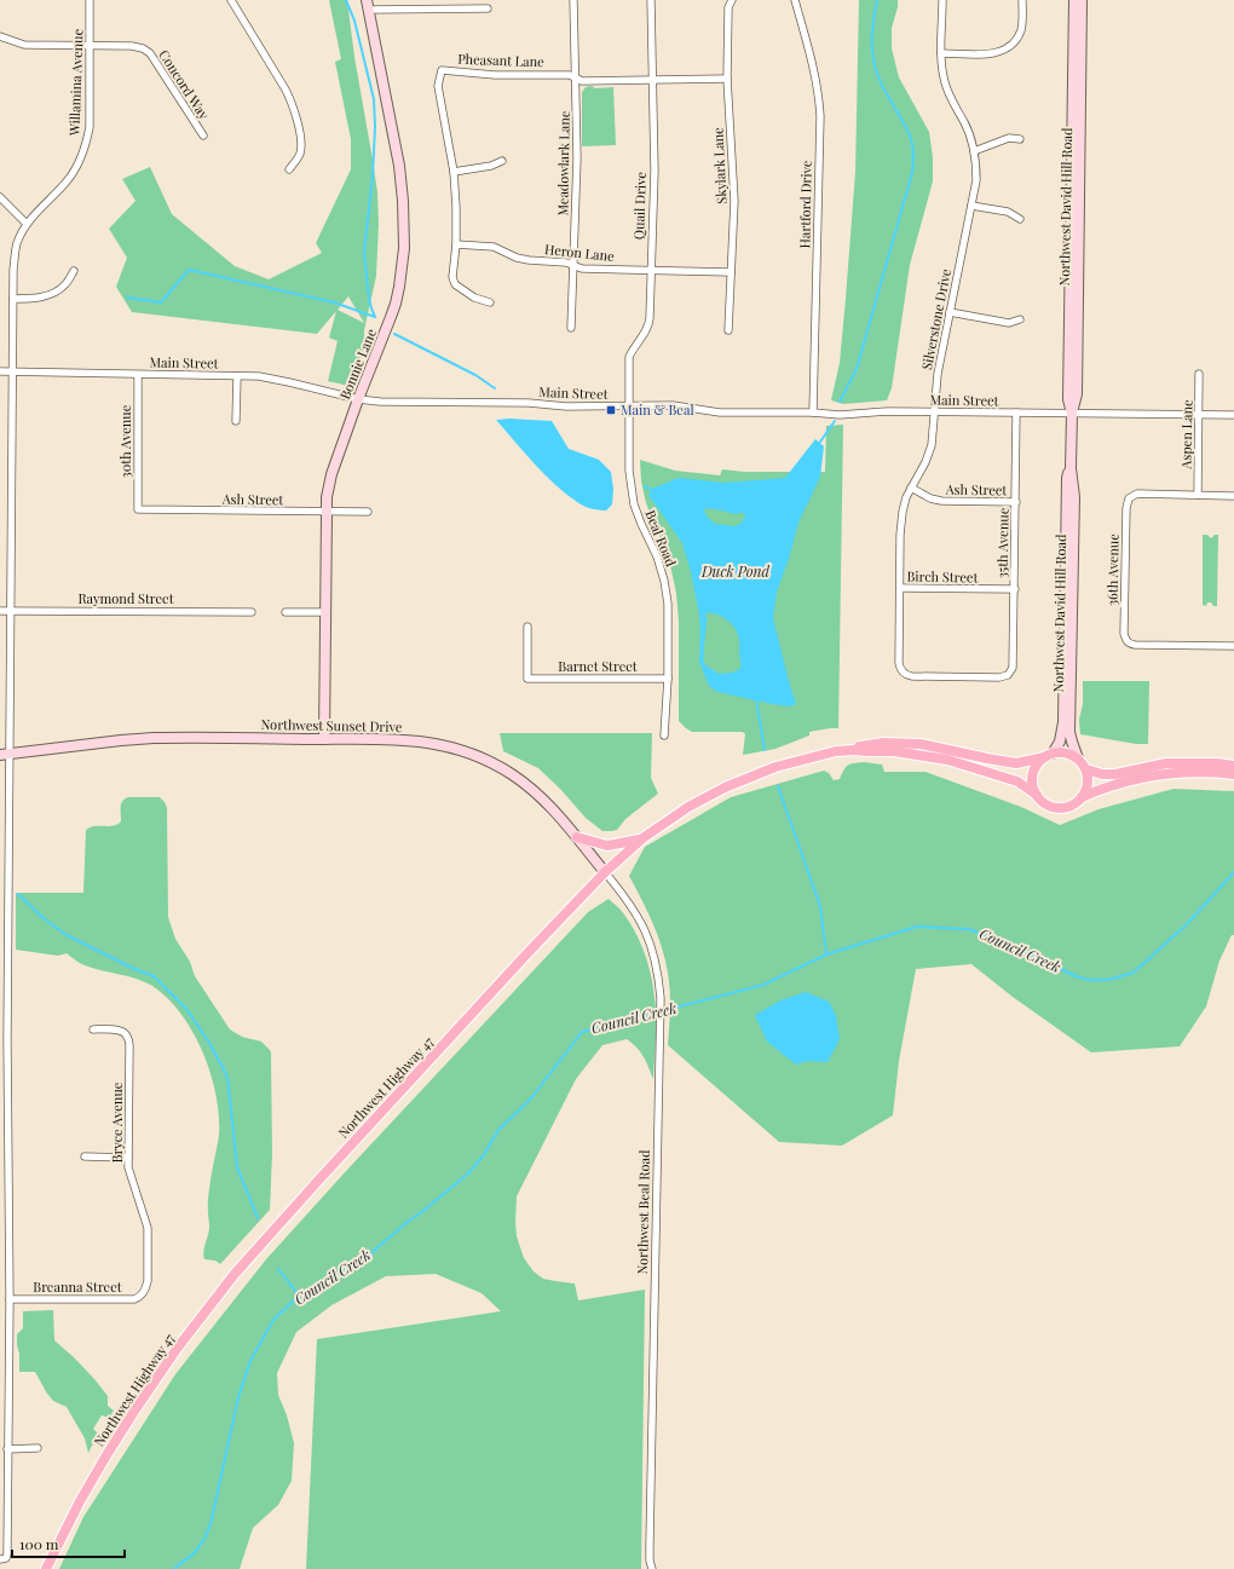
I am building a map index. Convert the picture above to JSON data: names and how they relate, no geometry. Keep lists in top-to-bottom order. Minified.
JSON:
{"streets":{"main road":["Northwest Highway 47"],"street":["Pheasant Lane","Willamina Avenue","Concord Way","Meadowlark Lane","Skylark Lane","Hartford Drive","Quail Drive","Northwest David Hill Road","Heron Lane","Silverstone Drive","Main Street","Bonnie Lane","Aspen Lane","30th Avenue","Ash Street","Beal Road","35th Avenue","36th Avenue","Birch Street","Raymond Street","Barnet Street","Northwest Sunset Drive","Bryce Avenue","Northwest Beal Road","Breanna Street"]},"crossings":[["Pheasant Lane","Meadowlark Lane"],["Pheasant Lane","Skylark Lane"],["Pheasant Lane","Quail Drive"],["Pheasant Lane","Heron Lane"],["Willamina Avenue","Concord Way"],["Willamina Avenue","Main Street"],["Willamina Avenue","Raymond Street"],["Willamina Avenue","Northwest Sunset Drive"],["Willamina Avenue","Breanna Street"],["Meadowlark Lane","Heron Lane"],["Skylark Lane","Heron Lane"],["Hartford Drive","Main Street"],["Quail Drive","Heron Lane"],["Quail Drive","Main Street"],["Quail Drive","Beal Road"],["Northwest David Hill Road","Main Street"],["Northwest David Hill Road","Northwest Highway 47"],["Silverstone Drive","Main Street"],["Silverstone Drive","Ash Street"],["Silverstone Drive","35th Avenue"],["Silverstone Drive","Birch Street"],["Main Street","Bonnie Lane"],["Main Street","Aspen Lane"],["Main Street","30th Avenue"],["Main Street","Beal Road"],["Main Street","35th Avenue"],["Bonnie Lane","Ash Street"],["Bonnie Lane","Northwest Sunset Drive"],["Aspen Lane","36th Avenue"],["30th Avenue","Ash Street"],["Ash Street","35th Avenue"],["Beal Road","Barnet Street"],["35th Avenue","Birch Street"],["Northwest Sunset Drive","Northwest Highway 47"],["Northwest Sunset Drive","Northwest Beal Road"],["Northwest Highway 47","Northwest Beal Road"],["Bryce Avenue","Breanna Street"]],"water":["Duck Pond","Council Creek"],"places":{"transit":["Main & Beal"]},"scale_bar":"100 m"}
